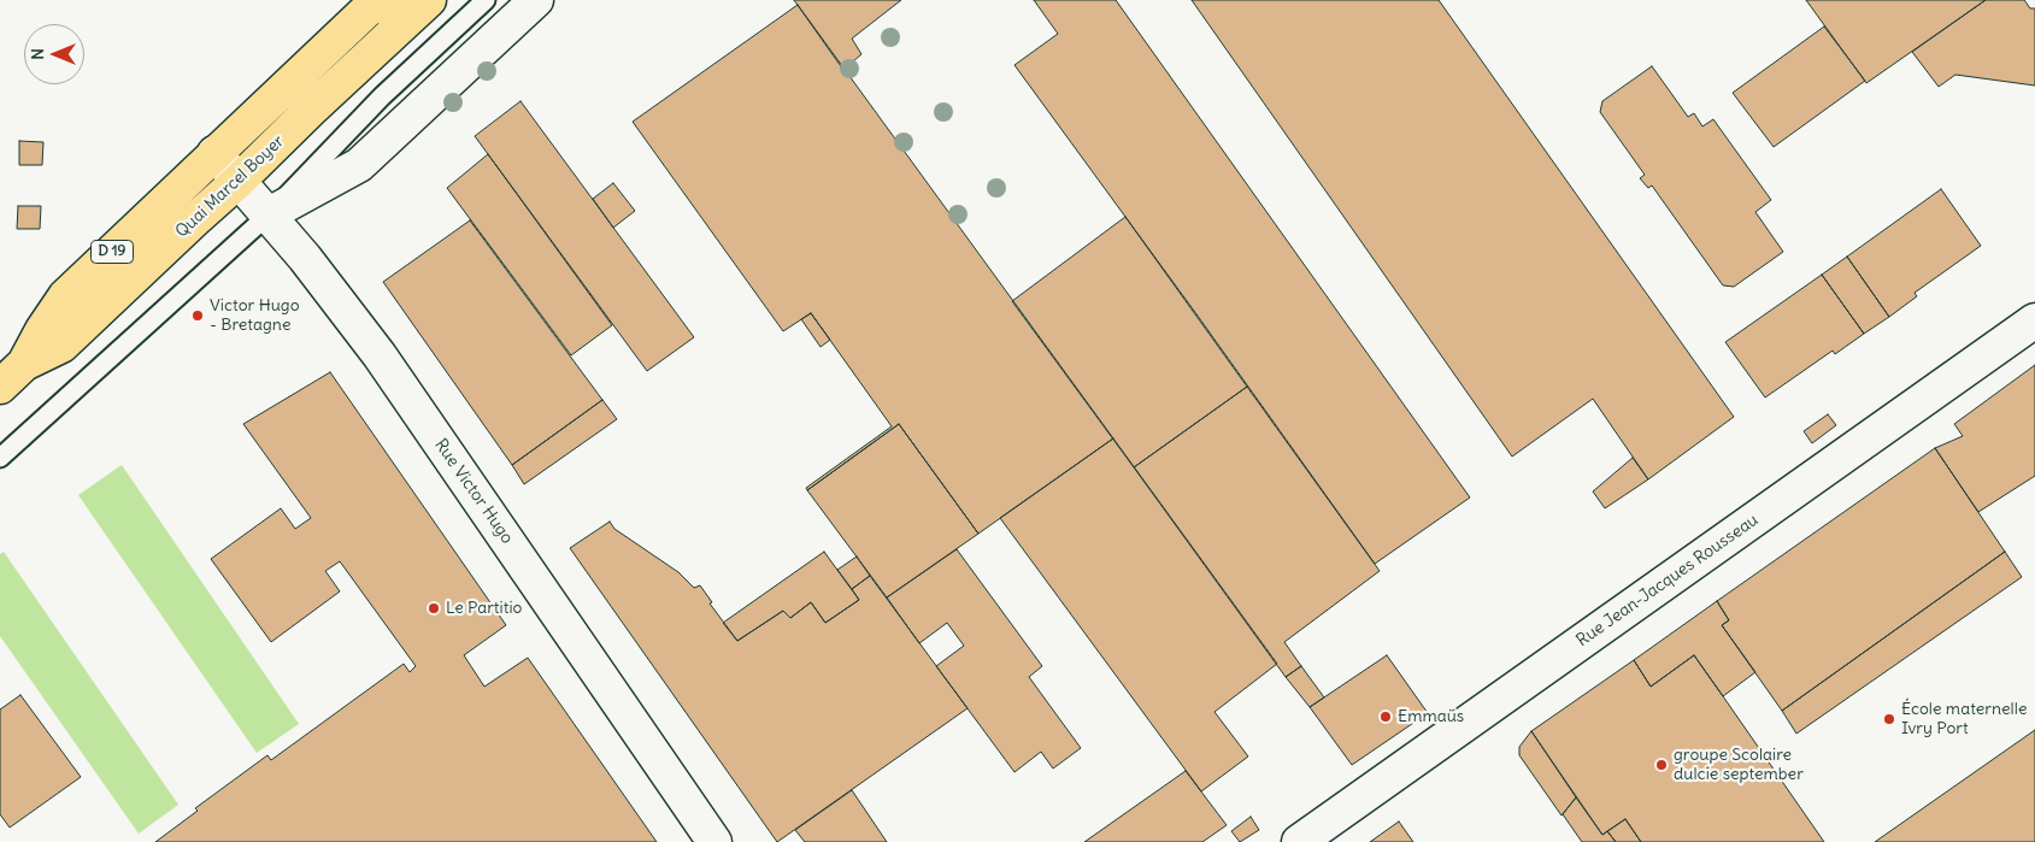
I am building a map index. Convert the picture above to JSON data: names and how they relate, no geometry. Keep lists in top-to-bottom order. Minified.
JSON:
{"streets":{"main road":["Quai Marcel Boyer","D 19"],"street":["Rue Victor Hugo","Rue Jean-Jacques Rousseau"]},"crossings":[["Quai Marcel Boyer","Rue Victor Hugo"]],"places":["Victor Hugo - Bretagne","Le Partitio","Emmaüs","École maternelle Ivry Port","groupe Scolaire dulcie september"],"north":"left"}
